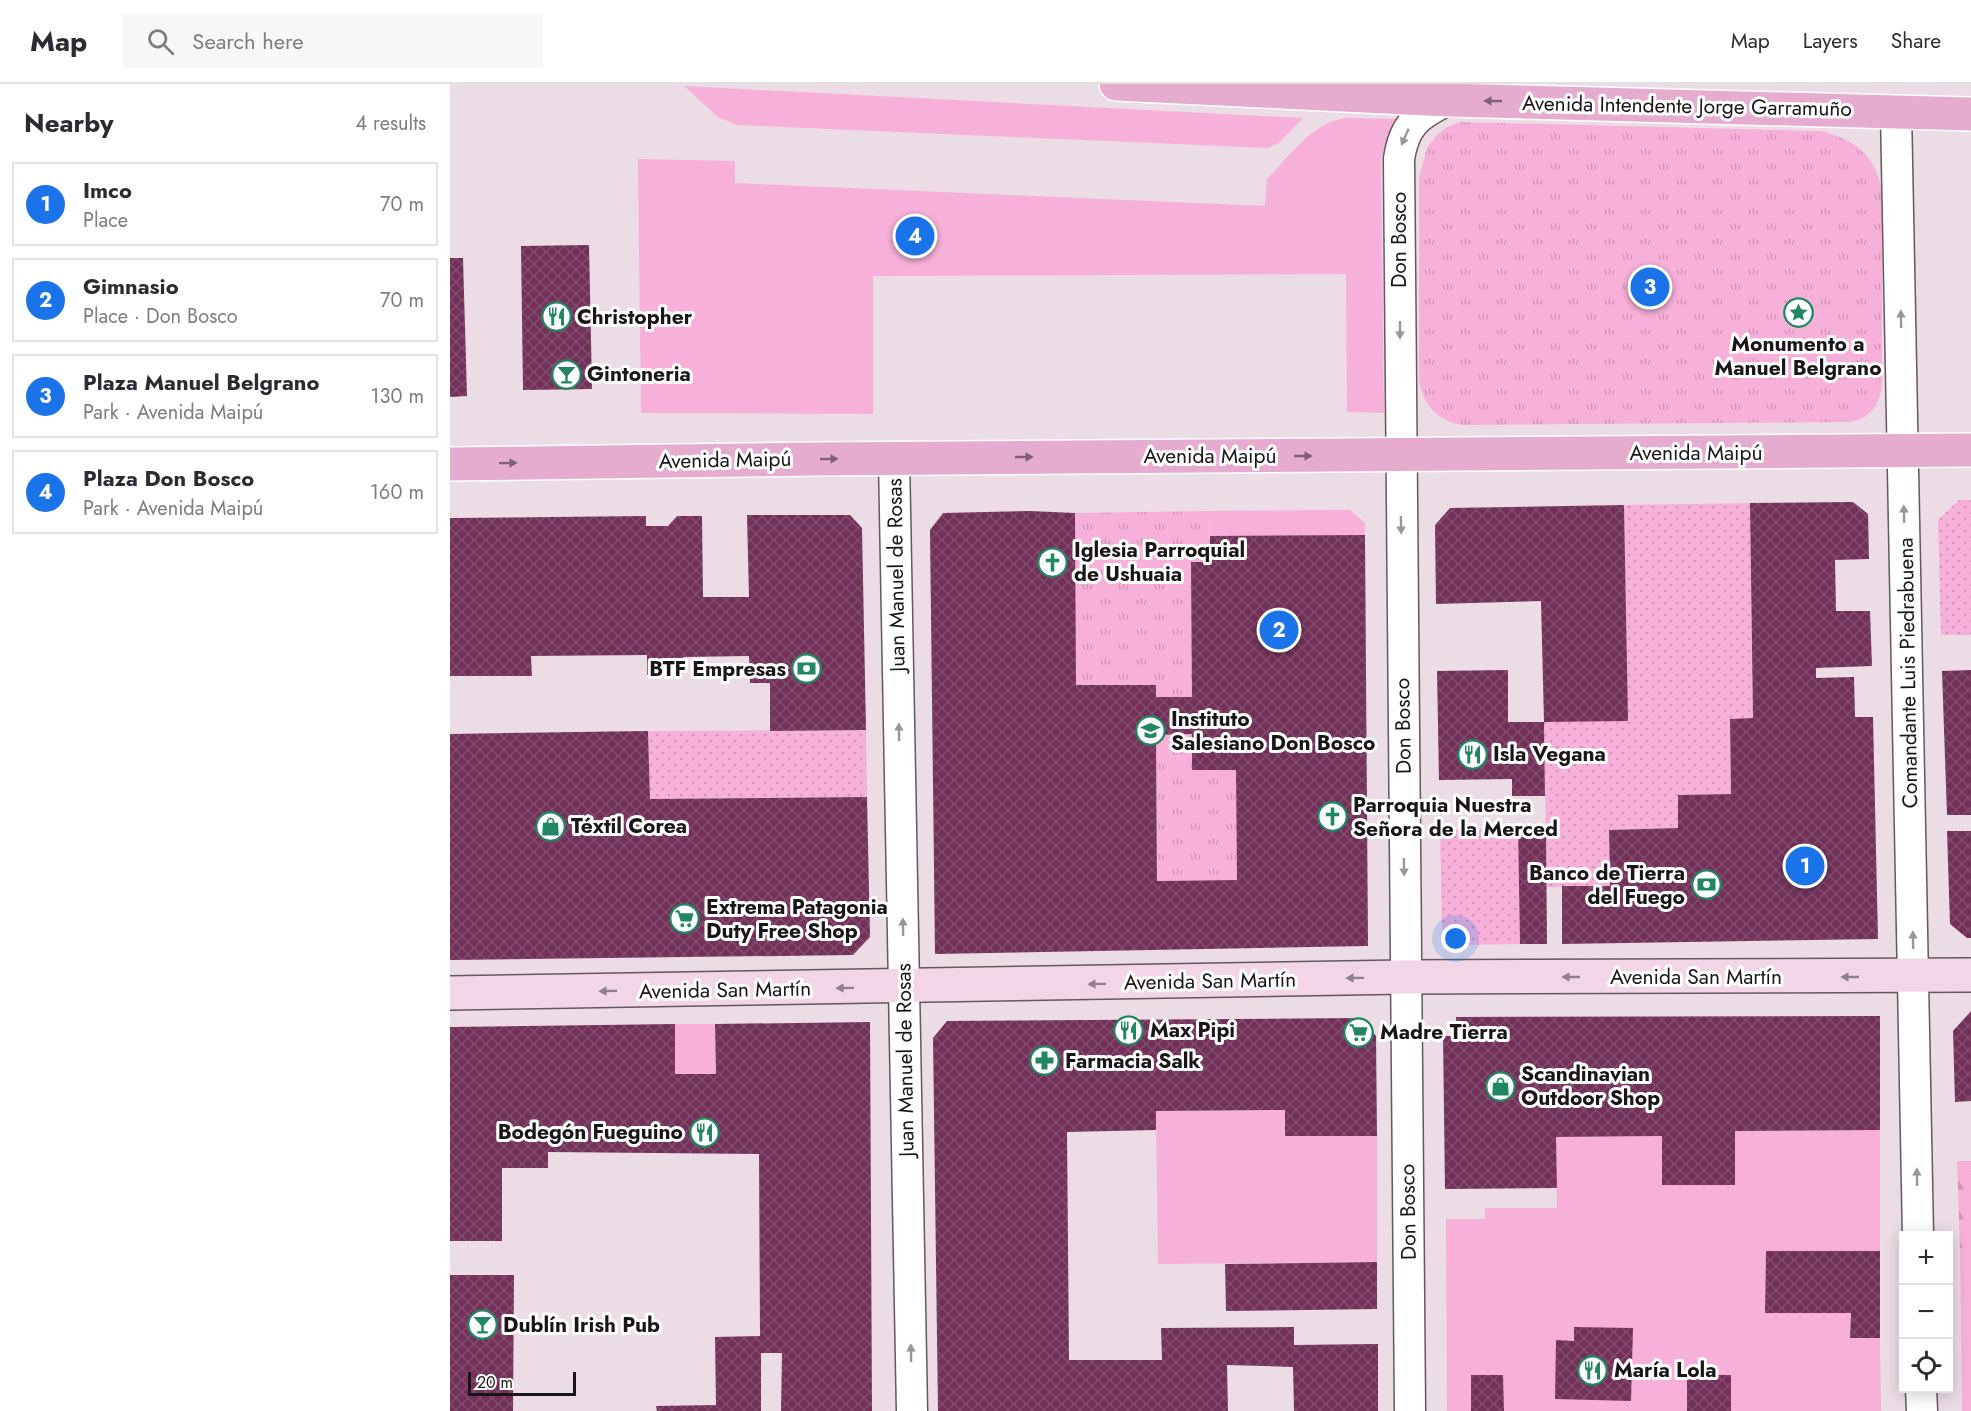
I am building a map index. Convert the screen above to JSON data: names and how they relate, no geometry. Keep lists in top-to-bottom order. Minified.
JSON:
{"streets":{"main road":["Avenida Intendente Jorge Garramuño","Avenida Maipú","Avenida San Martín"],"street":["Don Bosco","Juan Manuel de Rosas","Comandante Luis Piedrabuena"]},"crossings":[["Avenida Intendente Jorge Garramuño","Don Bosco"],["Avenida Intendente Jorge Garramuño","Comandante Luis Piedrabuena"],["Don Bosco","Avenida Maipú"],["Don Bosco","Avenida San Martín"],["Avenida Maipú","Juan Manuel de Rosas"],["Avenida Maipú","Comandante Luis Piedrabuena"],["Juan Manuel de Rosas","Avenida San Martín"],["Comandante Luis Piedrabuena","Avenida San Martín"]],"one_way":["Avenida Intendente Jorge Garramuño","Don Bosco","Avenida Maipú","Juan Manuel de Rosas","Comandante Luis Piedrabuena","Avenida San Martín"],"places":{"place":["Monumento a Manuel Belgrano"],"restaurant":["Christopher","Isla Vegana","Max Pipi","Bodegón Fueguino","María Lola"],"bar":["Gintoneria","Dublín Irish Pub"],"church":["Iglesia Parroquial de Ushuaia","Parroquia Nuestra Señora de la Merced"],"bank":["BTF Empresas","Banco de Tierra del Fuego"],"school or university":["Instituto Salesiano Don Bosco"],"shop":["Téxtil Corea","Scandinavian Outdoor Shop"],"supermarket":["Extrema Patagonia Duty Free Shop","Madre Tierra"],"pharmacy":["Farmacia Salk"]},"scale_bar":"20 m","page":{"header":"Map","search":"Search here","nav":["Map","Layers","Share"],"heading":["Nearby","4 results"],"list":[{"mark":"1","name":"Imco","note":"Place","value":"70 m"},{"mark":"2","name":"Gimnasio","note":"Place · Don Bosco","value":"70 m"},{"mark":"3","name":"Plaza Manuel Belgrano","note":"Park · Avenida Maipú","value":"130 m"},{"mark":"4","name":"Plaza Don Bosco","note":"Park · Avenida Maipú","value":"160 m"}],"pins":["4","3","2","1"],"map_buttons":["+","−"],"scale":"20 m"}}
